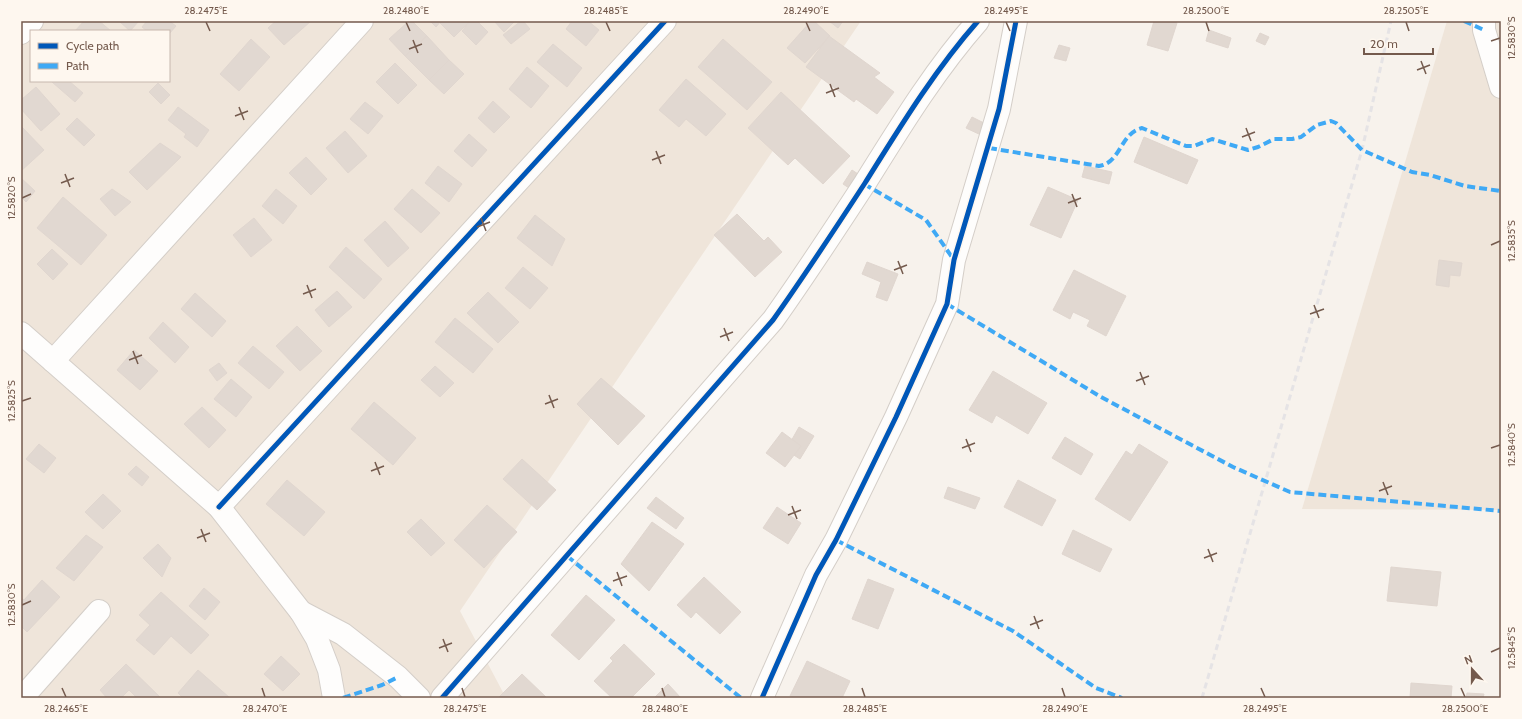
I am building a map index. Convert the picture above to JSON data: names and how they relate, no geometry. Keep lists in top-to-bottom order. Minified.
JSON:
{"legend":["Cycle path","Path"],"scale_bar":"20 m","north":"top","coordinates":["28.2475°E","28.2480°E","28.2485°E","28.2490°E","28.2495°E","28.2500°E","28.2505°E","12.5830°S","12.5820°S","12.5835°S","12.5825°S","12.5840°S","12.5845°S","28.2465°E","28.2470°E"]}
